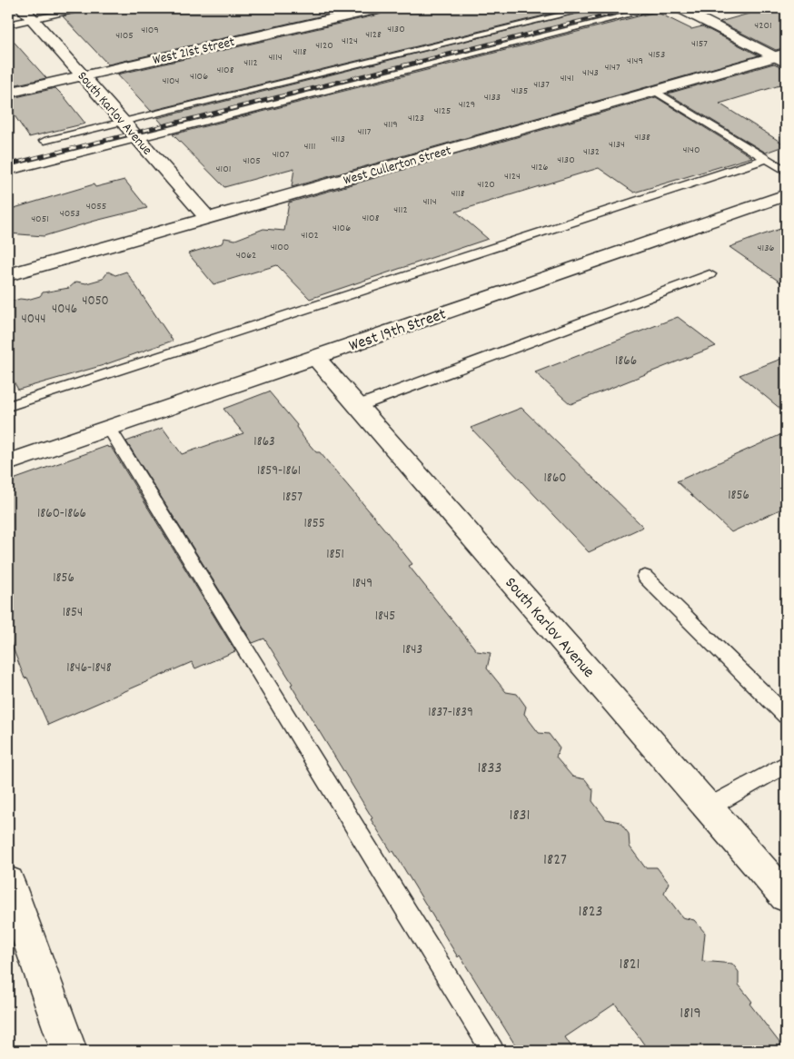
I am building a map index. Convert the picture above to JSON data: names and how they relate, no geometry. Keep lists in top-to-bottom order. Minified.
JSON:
{"streets":{"street":["West 21st Street","South Karlov Avenue","West Cullerton Street","West 19th Street"]},"crossings":[["West 21st Street","South Karlov Avenue"],["South Karlov Avenue","West Cullerton Street"],["South Karlov Avenue","West 19th Street"]],"house_numbers":["4201","4130","4109","4128","4105","4124","4157","4120","4118","4153","4114","4149","4112","4147","4108","4143","4106","4141","4104","4137","4135","4133","4129","4125","4123","4119","4117","4138","4113","4134","4111","4140","4132","4107","4130","4105","4126","4101","4124","4120","4118","4114","4055","4112","4053","4108","4051","4106","4102","4100","4136","4062","4050","4046","4044","1866","1863","1859-1861","1860","1856","1857","1860-1866","1855","1851","1856","1849","1854","1845","1843","1846-1848","1837-1839","1833","1831","1827","1823","1821","1819"]}
